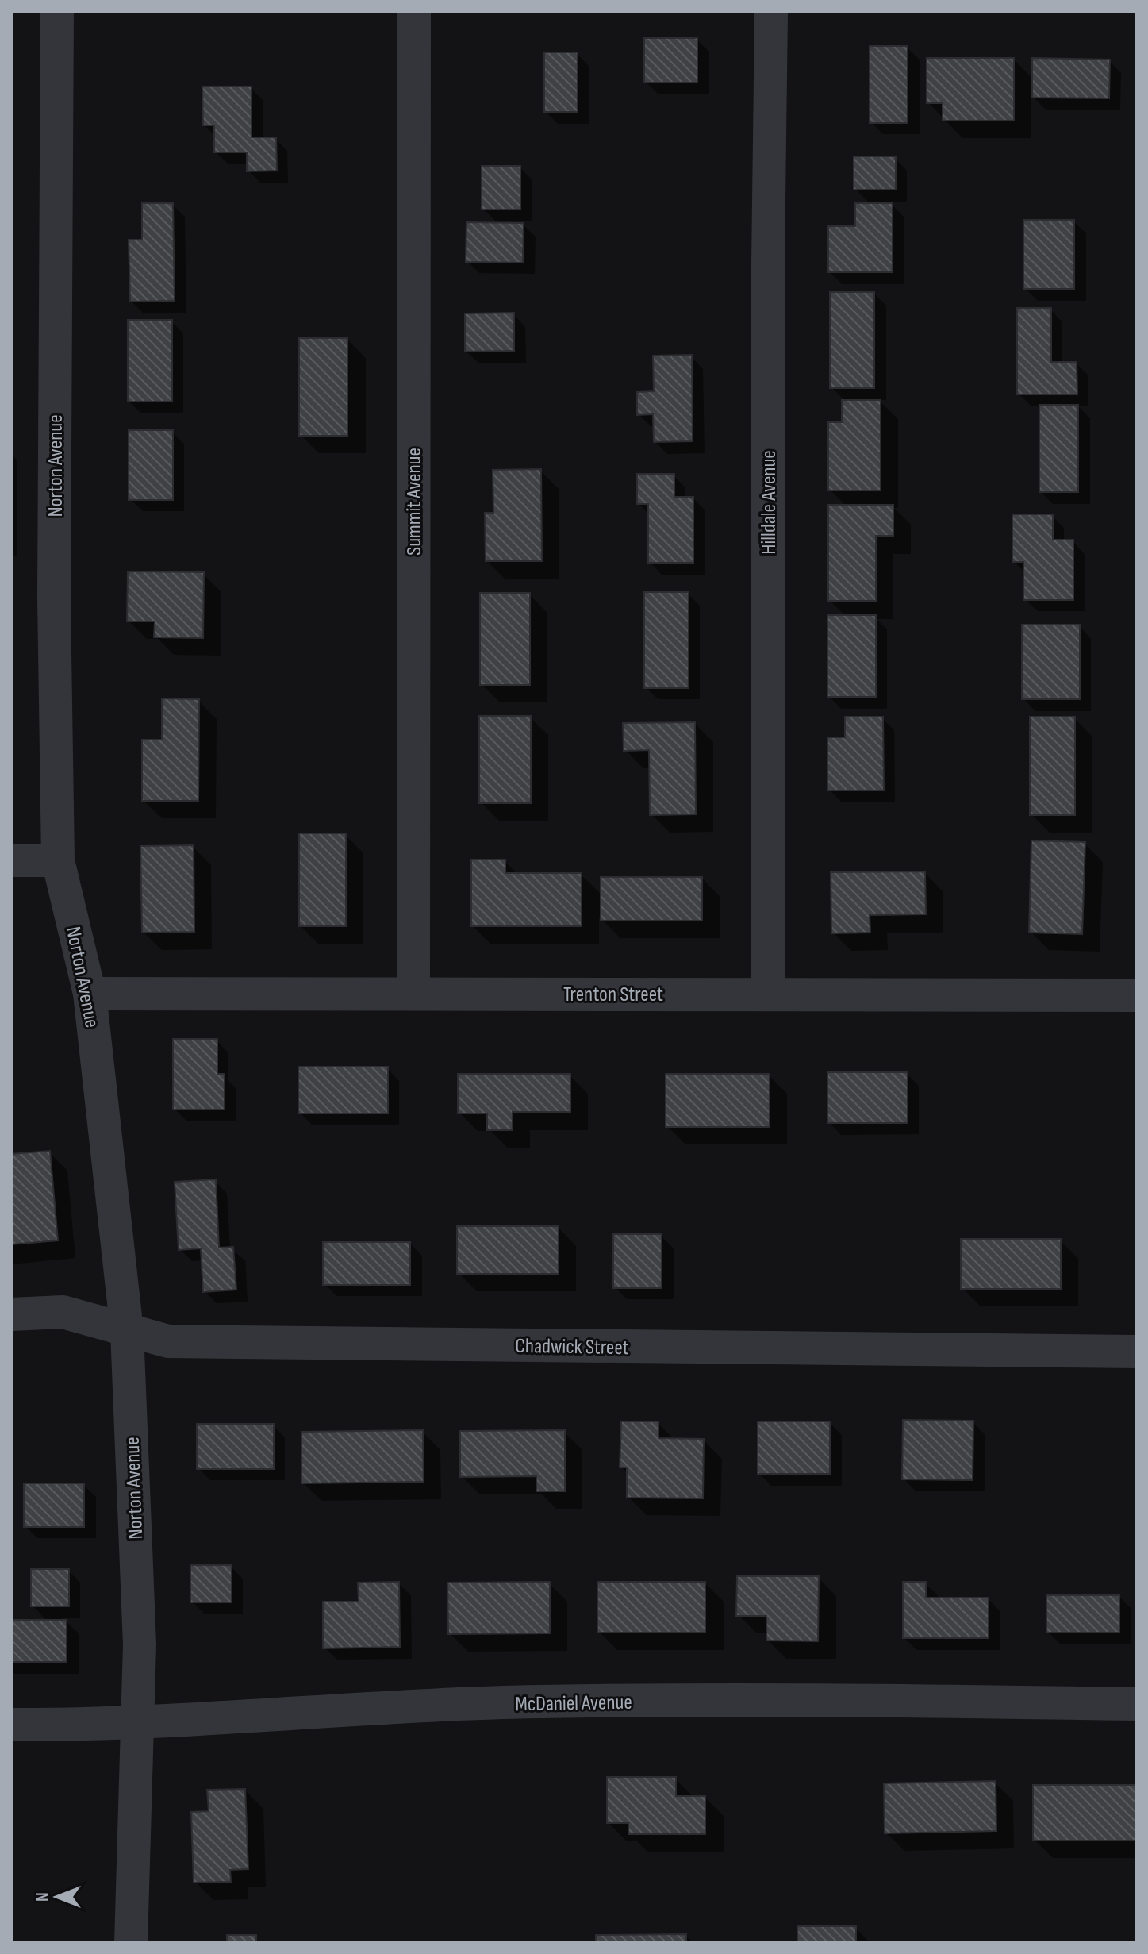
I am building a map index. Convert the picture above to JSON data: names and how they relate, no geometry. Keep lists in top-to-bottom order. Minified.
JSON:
{"streets":{"street":["Norton Avenue","Summit Avenue","Hilldale Avenue","Trenton Street","Chadwick Street","McDaniel Avenue"]},"crossings":[["Norton Avenue","Trenton Street"],["Norton Avenue","Chadwick Street"],["Norton Avenue","McDaniel Avenue"],["Summit Avenue","Trenton Street"],["Hilldale Avenue","Trenton Street"]],"north":"left"}
